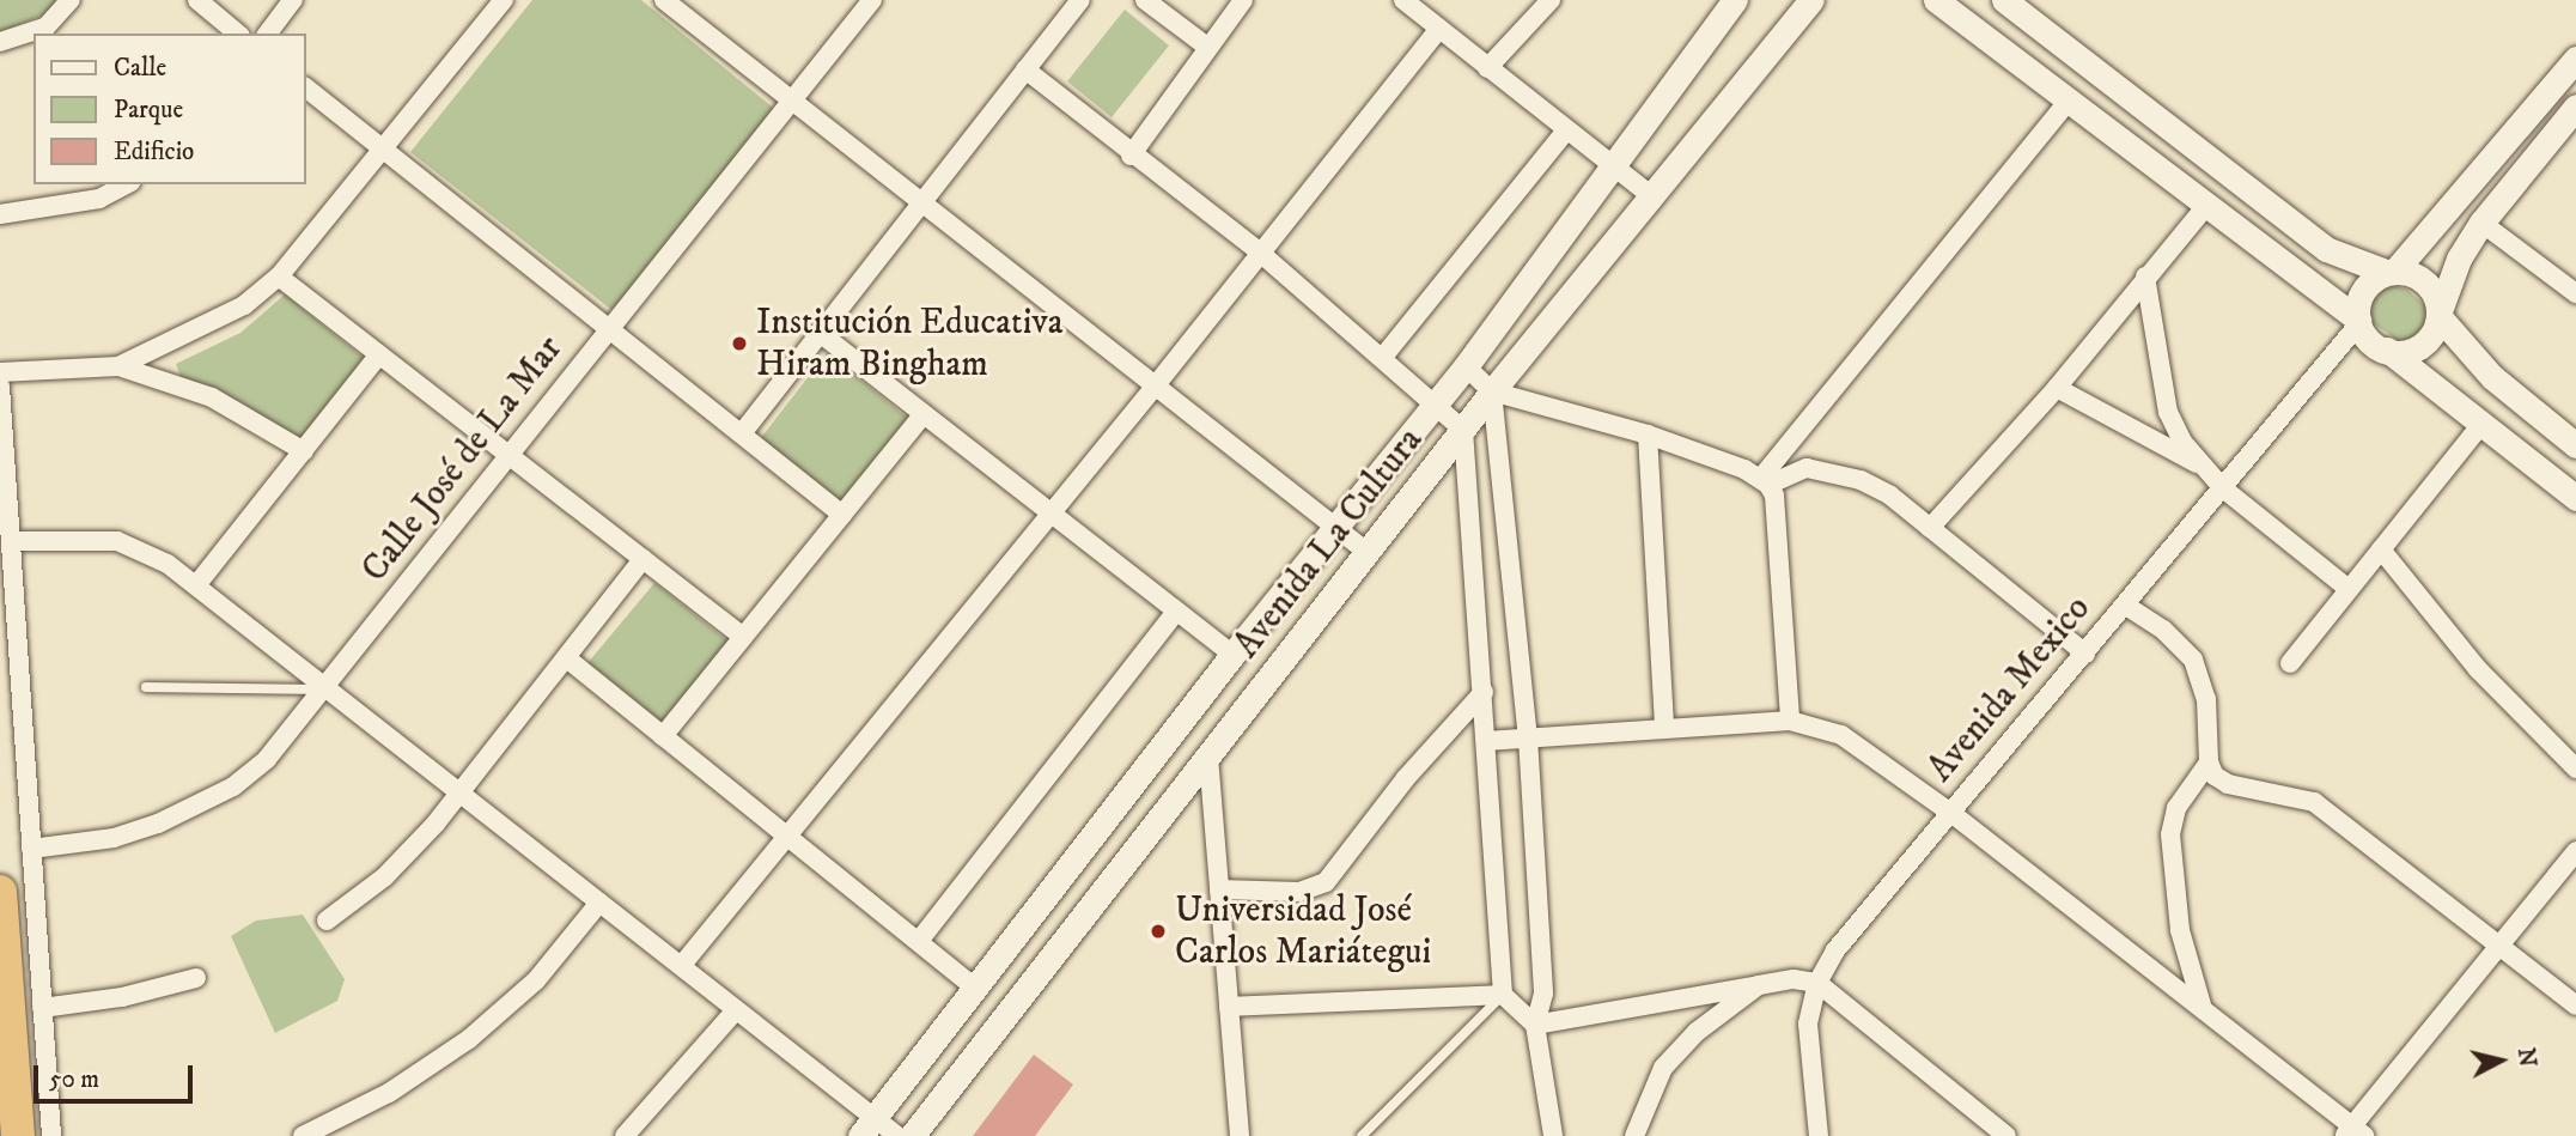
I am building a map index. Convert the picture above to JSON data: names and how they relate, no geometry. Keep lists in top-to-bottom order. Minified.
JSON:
{"streets":{"street":["Calle José de La Mar","Avenida La Cultura","Avenida Mexico"]},"places":["Institución Educativa Hiram Bingham","Universidad José Carlos Mariátegui"],"legend":["Calle","Parque","Edificio"],"scale_bar":"50 m","north":"right"}
